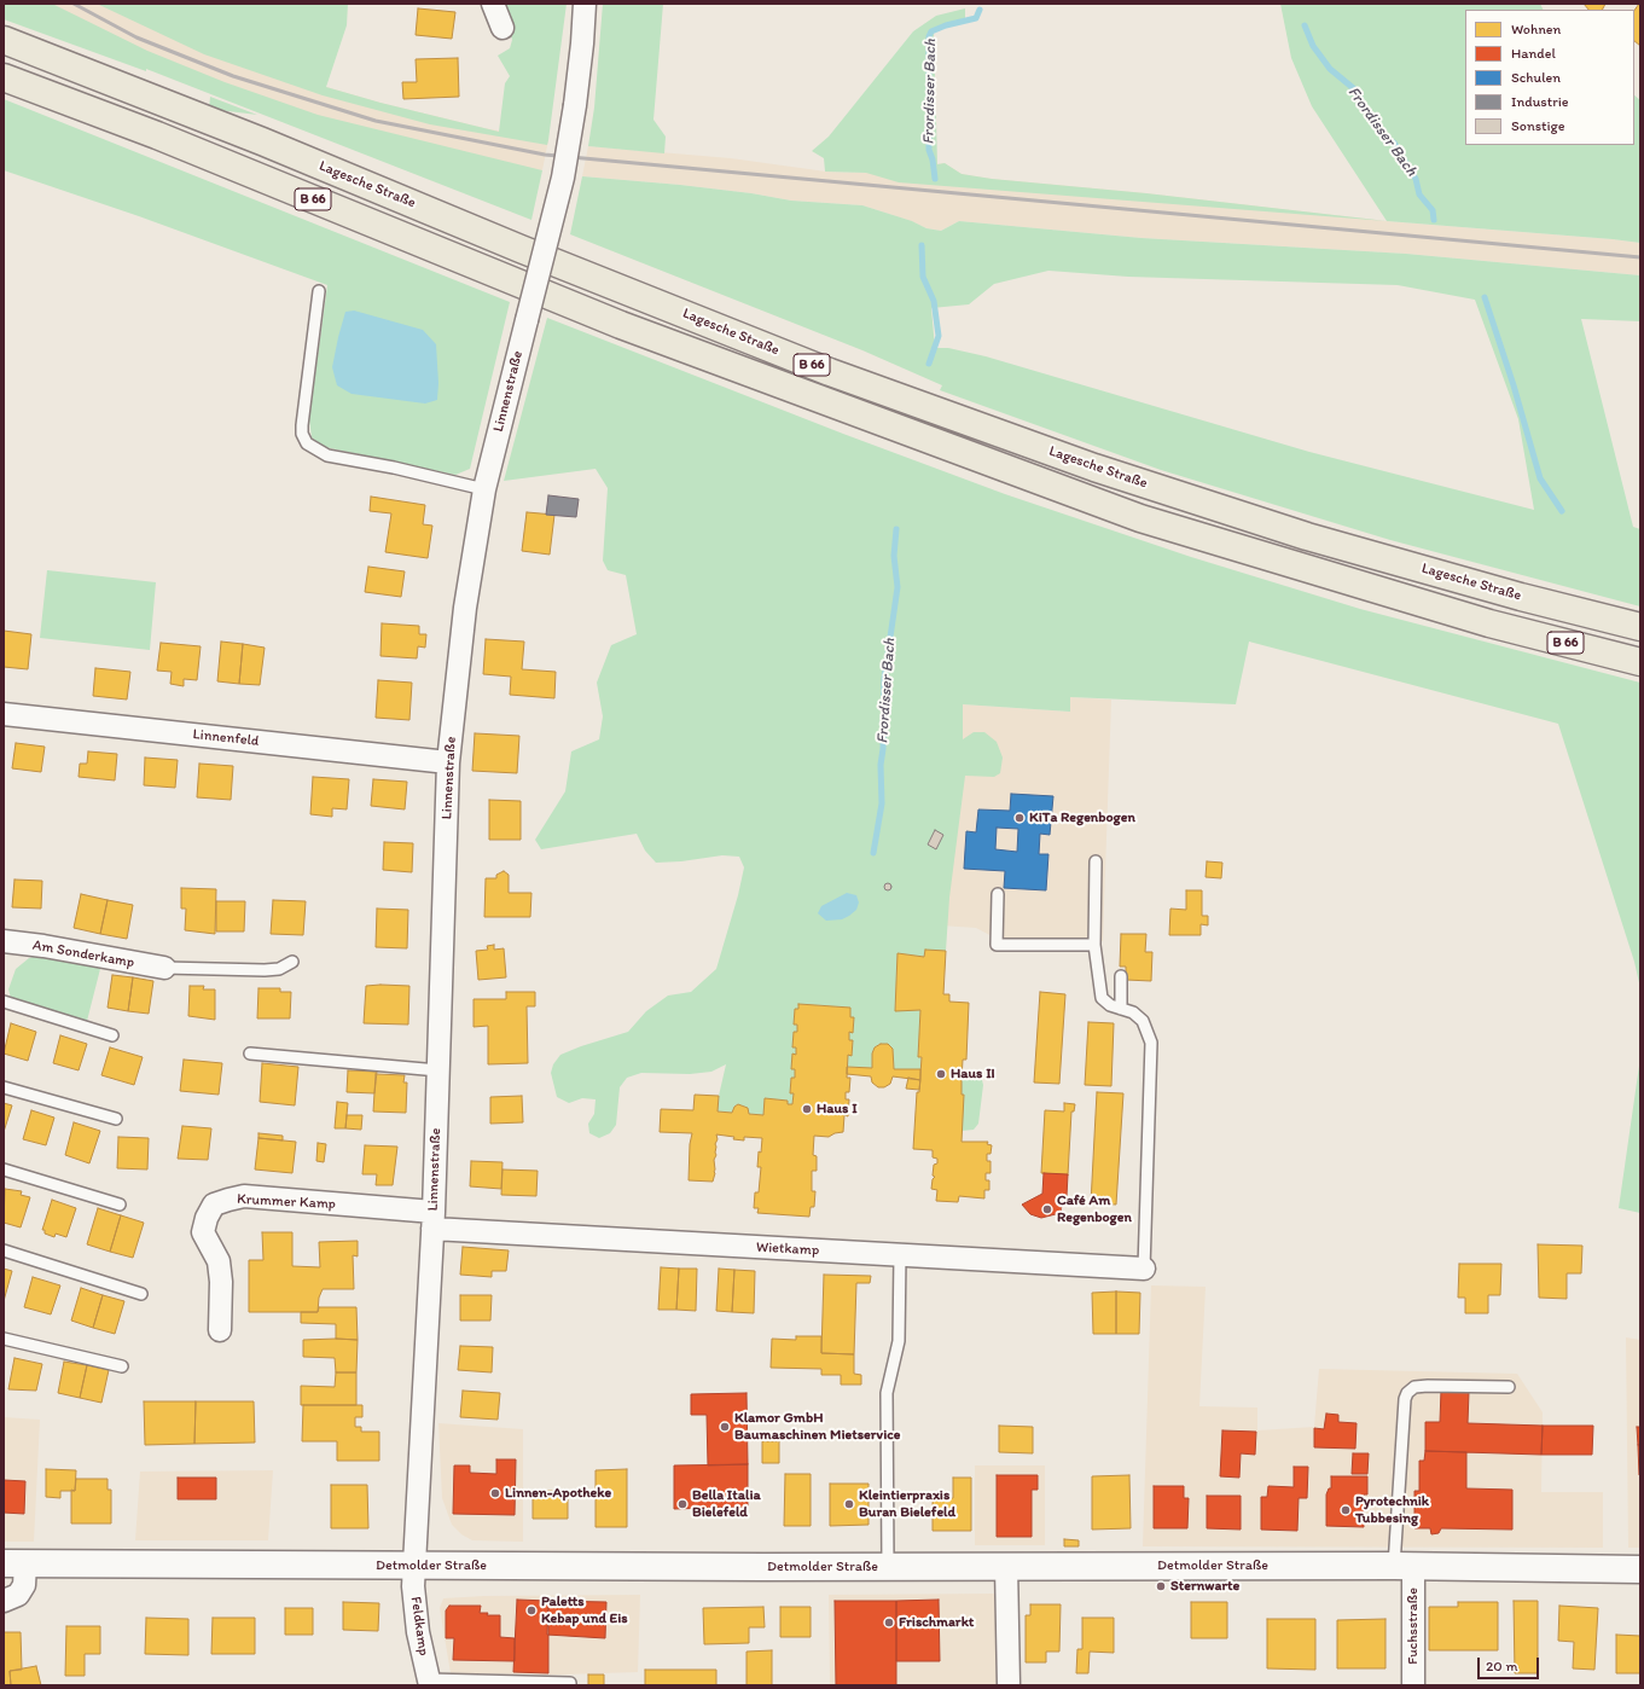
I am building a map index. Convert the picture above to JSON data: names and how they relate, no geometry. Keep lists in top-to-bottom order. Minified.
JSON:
{"streets":{"highway":["Lagesche Straße","B 66"],"street":["Linnenstraße","Linnenfeld","Am Sonderkamp","Krummer Kamp","Wietkamp","Detmolder Straße","Feldkamp","Fuchsstraße"]},"crossings":[["Linnenstraße","Linnenfeld"],["Linnenstraße","Krummer Kamp"],["Linnenstraße","Wietkamp"],["Linnenstraße","Detmolder Straße"],["Linnenstraße","Feldkamp"],["Krummer Kamp","Wietkamp"],["Detmolder Straße","Feldkamp"],["Detmolder Straße","Fuchsstraße"]],"water":["Frordisser Bach"],"places":["KiTa Regenbogen","Haus II","Haus I","Café Am Regenbogen","Klamor GmbH Baumaschinen Mietservice","Linnen-Apotheke","Bella Italia Bielefeld","Kleintierpraxis Buran Bielefeld","Pyrotechnik Tubbesing","Sternwarte","Paletts Kebap und Eis","Frischmarkt"],"legend":["Wohnen","Handel","Schulen","Industrie","Sonstige"],"scale_bar":"20 m"}
